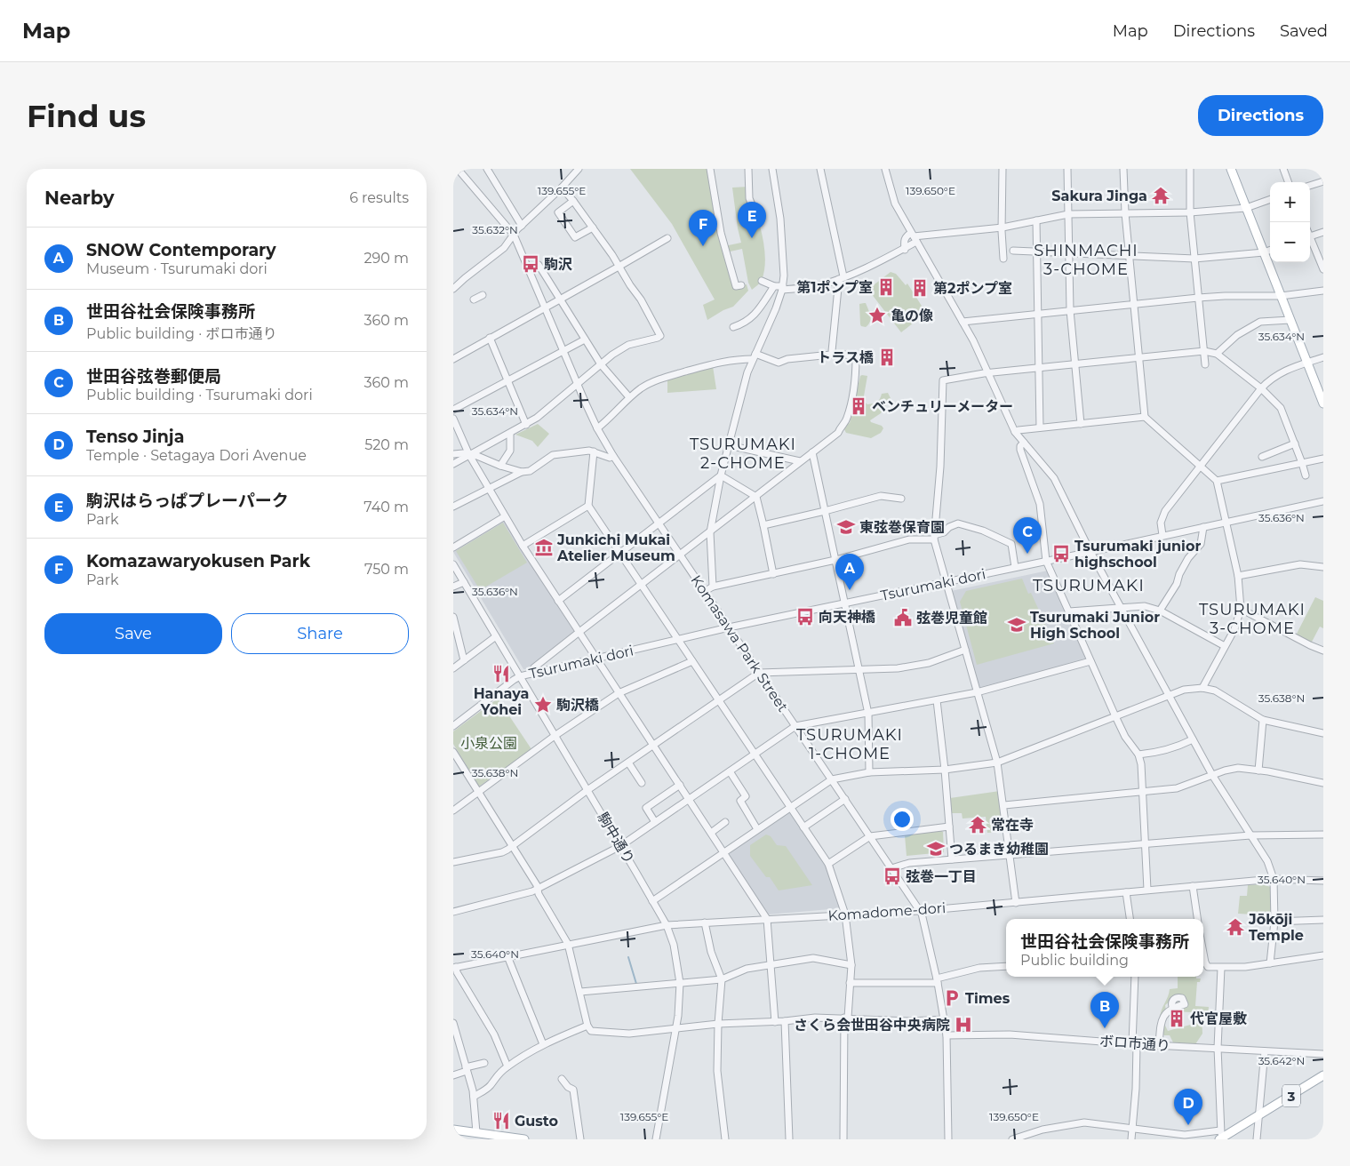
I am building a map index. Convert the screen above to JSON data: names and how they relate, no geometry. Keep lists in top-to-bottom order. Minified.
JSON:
{"streets":{"main road":["3"],"street":["Tsurumaki dori","Komasawa Park Street","駒中通り","Komadome-dori","ボロ市通り"]},"crossings":[["Tsurumaki dori","Komasawa Park Street"],["Tsurumaki dori","駒中通り"],["Komasawa Park Street","Komadome-dori"],["Komasawa Park Street","ボロ市通り"],["駒中通り","Komadome-dori"]],"districts":["SHINMACHI 3-CHOME","TSURUMAKI 2-CHOME","TSURUMAKI","TSURUMAKI 3-CHOME","TSURUMAKI 1-CHOME"],"parks":["小泉公園"],"places":{"temple":["Sakura Jinga","常在寺","Jōkōji Temple"],"bus stop":["駒沢","Tsurumaki junior highschool","向天神橋","弦巻一丁目"],"building":["第1ポンプ室","第2ポンプ室","トラス橋","ベンチュリーメーター","代官屋敷"],"place":["亀の像","駒沢橋"],"school or university":["東弦巻保育園","Tsurumaki Junior High School","つるまき幼稚園"],"museum":["Junkichi Mukai Atelier Museum"],"public building":["弦巻児童館"],"restaurant":["Hanaya Yohei","Gusto"],"parking":["Times"],"hospital":["さくら会世田谷中央病院"]},"page":{"header":"Map","nav":["Map","Directions","Saved"],"buttons":["Directions",["Save","Share"]],"title":"Find us","heading":["Nearby","6 results"],"map_buttons":["+","−"],"pins":["E","F","C","A","B","D"],"list":[{"mark":"A","name":"SNOW Contemporary","note":"Museum · Tsurumaki dori","value":"290 m"},{"mark":"B","name":"世田谷社会保険事務所","note":"Public building · ボロ市通り","value":"360 m"},{"mark":"C","name":"世田谷弦巻郵便局","note":"Public building · Tsurumaki dori","value":"360 m"},{"mark":"D","name":"Tenso Jinja","note":"Temple · Setagaya Dori Avenue","value":"520 m"},{"mark":"E","name":"駒沢はらっぱプレーパーク","note":"Park","value":"740 m"},{"mark":"F","name":"Komazawaryokusen Park","note":"Park","value":"750 m"}],"popup":["世田谷社会保険事務所","Public building"]},"coordinates":["139.655°E","139.650°E","35.632°N","35.634°N","35.636°N","35.638°N","35.640°N","35.642°N"]}
